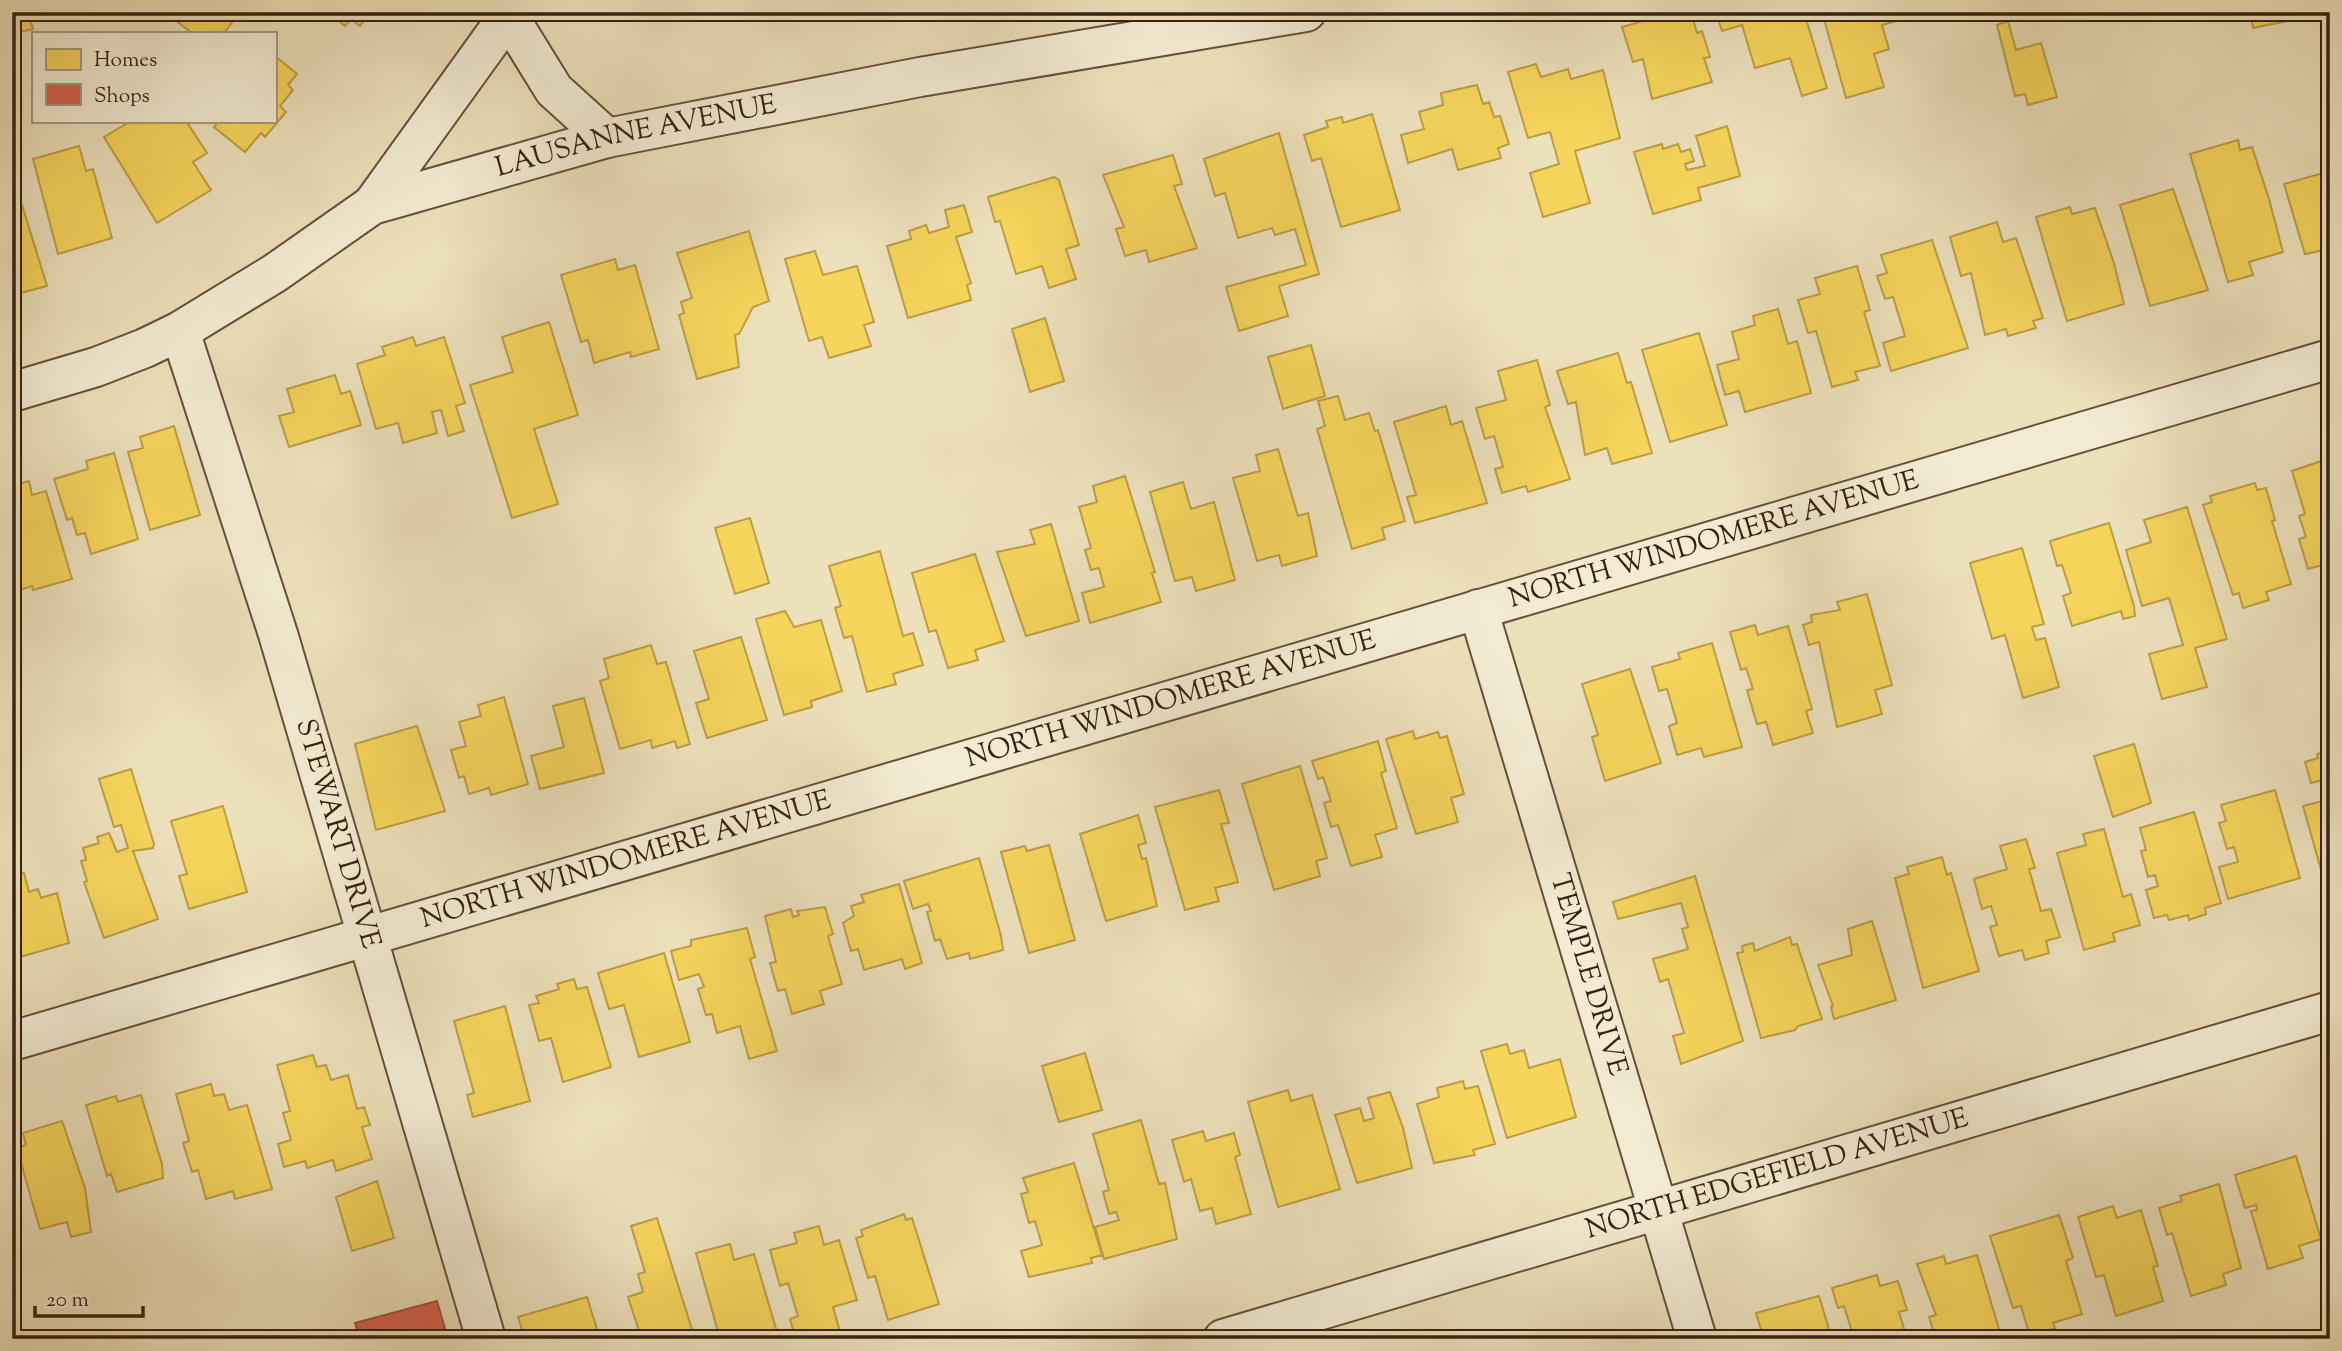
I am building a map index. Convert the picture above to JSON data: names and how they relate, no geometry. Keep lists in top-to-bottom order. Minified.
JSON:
{"streets":{"street":["LAUSANNE AVENUE","NORTH WINDOMERE AVENUE","STEWART DRIVE","TEMPLE DRIVE","NORTH EDGEFIELD AVENUE"]},"crossings":[["LAUSANNE AVENUE","STEWART DRIVE"],["NORTH WINDOMERE AVENUE","STEWART DRIVE"],["NORTH WINDOMERE AVENUE","TEMPLE DRIVE"],["TEMPLE DRIVE","NORTH EDGEFIELD AVENUE"]],"legend":["Homes","Shops"],"scale_bar":"20 m"}
